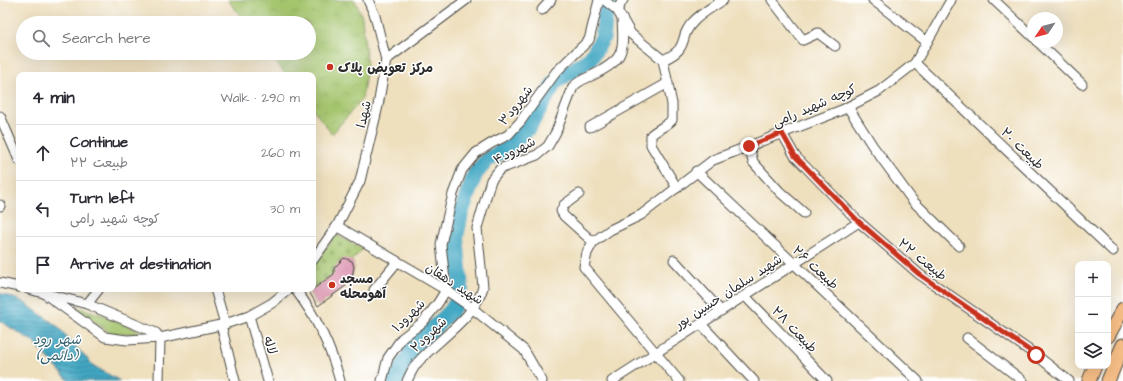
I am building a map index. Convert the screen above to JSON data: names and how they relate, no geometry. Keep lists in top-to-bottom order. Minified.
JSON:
{"streets":{"street":["شهرود۳","کوچه شهید رامی","شهدا","طبیعت ۲۰","شهرود۴","طبیعت ۲۲","طبیعت ۲۶","شهید دهقان","شهید سلمان حسین پور","شهرود۱","طبیعت ۲۸","شهرود۲","لاله"]},"crossings":[["شهرود۳","شهید دهقان"],["شهرود۳","شهرود۱"],["کوچه شهید رامی","طبیعت ۲۰"],["کوچه شهید رامی","طبیعت ۲۲"],["کوچه شهید رامی","طبیعت ۲۶"],["شهدا","شهید دهقان"],["شهرود۴","شهید دهقان"],["شهرود۴","شهرود۲"],["طبیعت ۲۲","شهید سلمان حسین پور"],["طبیعت ۲۶","شهید سلمان حسین پور"],["شهید دهقان","شهرود۱"],["شهید دهقان","شهرود۲"],["شهید سلمان حسین پور","طبیعت ۲۸"]],"water":["شهر رود (دائمی)"],"places":["مرکز تعویض پلاک","مسجد آهومحله"],"north":"bottom left","page":{"search":"Search here","heading":["4 min","Walk · 290 m"],"list":[["Continue","طبیعت ۲۲","260 m"],["Turn left","کوچه شهید رامی","30 m"],"Arrive at destination"],"map_buttons":["+","−"]}}
